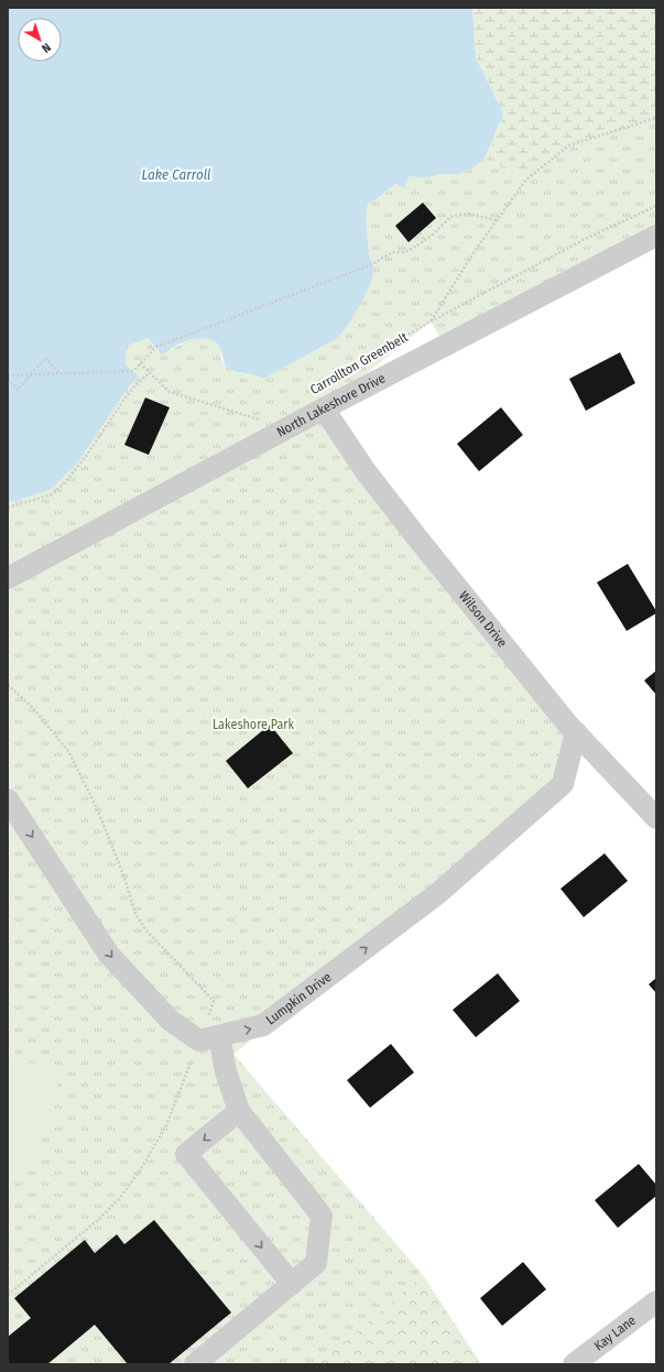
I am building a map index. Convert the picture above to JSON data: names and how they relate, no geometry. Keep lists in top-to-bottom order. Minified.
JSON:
{"streets":{"street":["North Lakeshore Drive","Wilson Drive","Lumpkin Drive","Kay Lane"],"path":["Carrollton Greenbelt"]},"crossings":[["North Lakeshore Drive","Wilson Drive"],["Wilson Drive","Lumpkin Drive"]],"water":["Lake Carroll"],"parks":["Lakeshore Park"],"north":"bottom right"}
